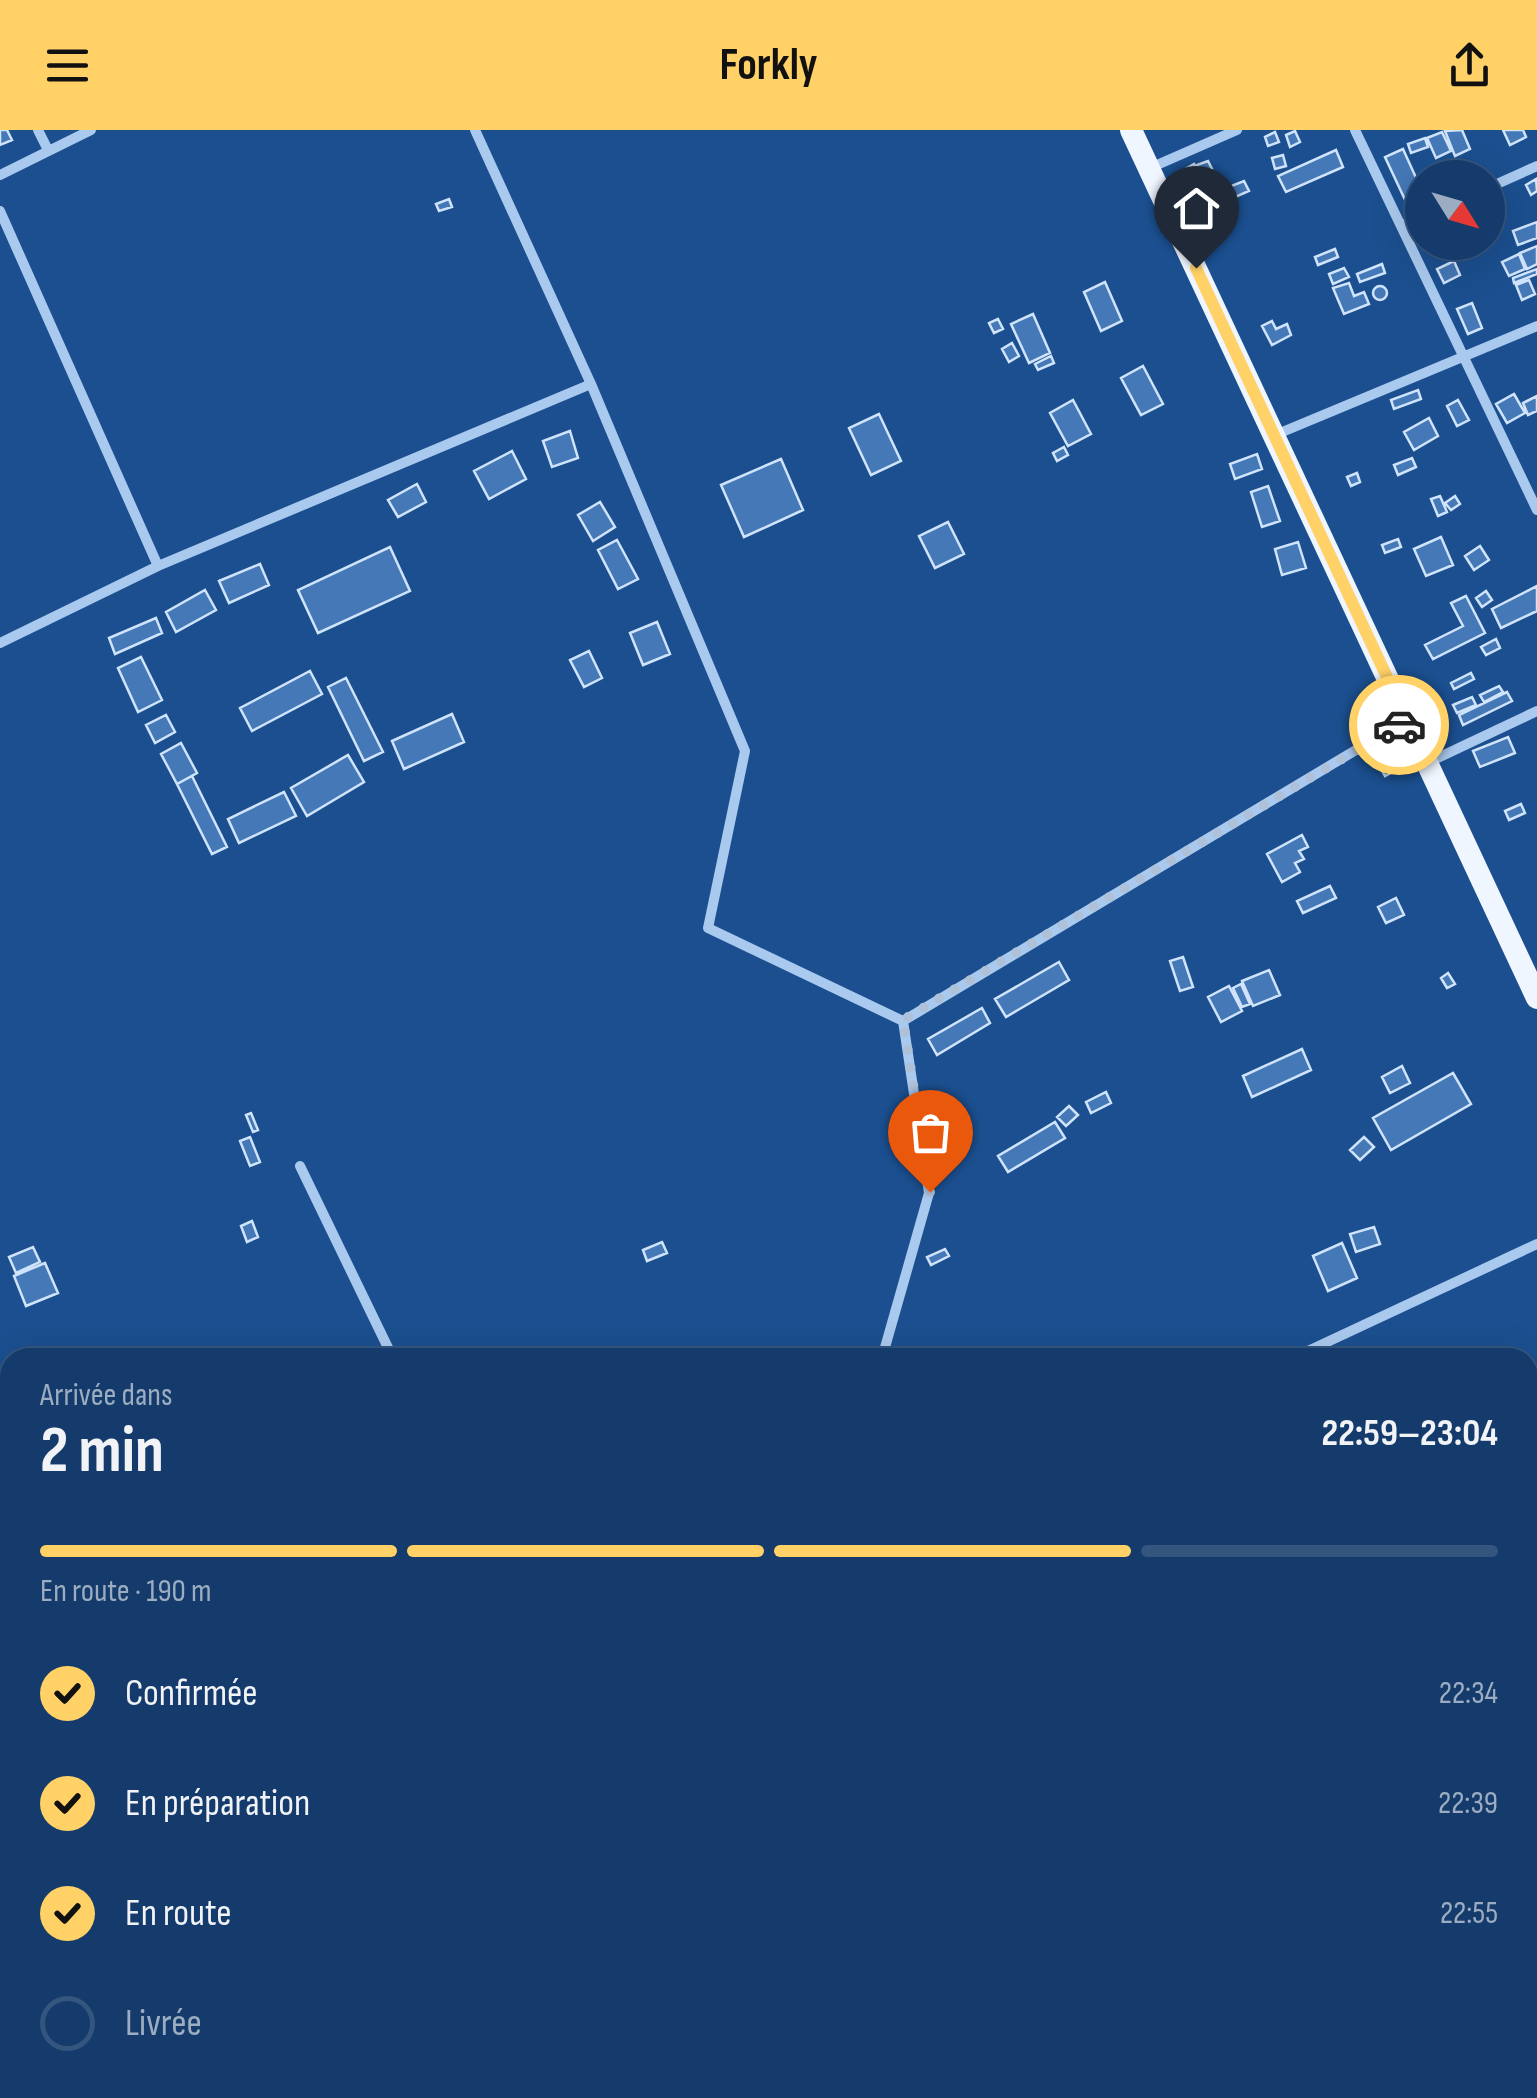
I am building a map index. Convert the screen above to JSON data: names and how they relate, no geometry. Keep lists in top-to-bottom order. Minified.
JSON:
{"north":"bottom right","page":{"header":"Forkly","heading":["2 min","Arrivée dans","22:59–23:04"],"bar":"En route · 190 m","list":[["Confirmée","22:34"],["En préparation","22:39"],["En route","22:55"],"Livrée"]}}
